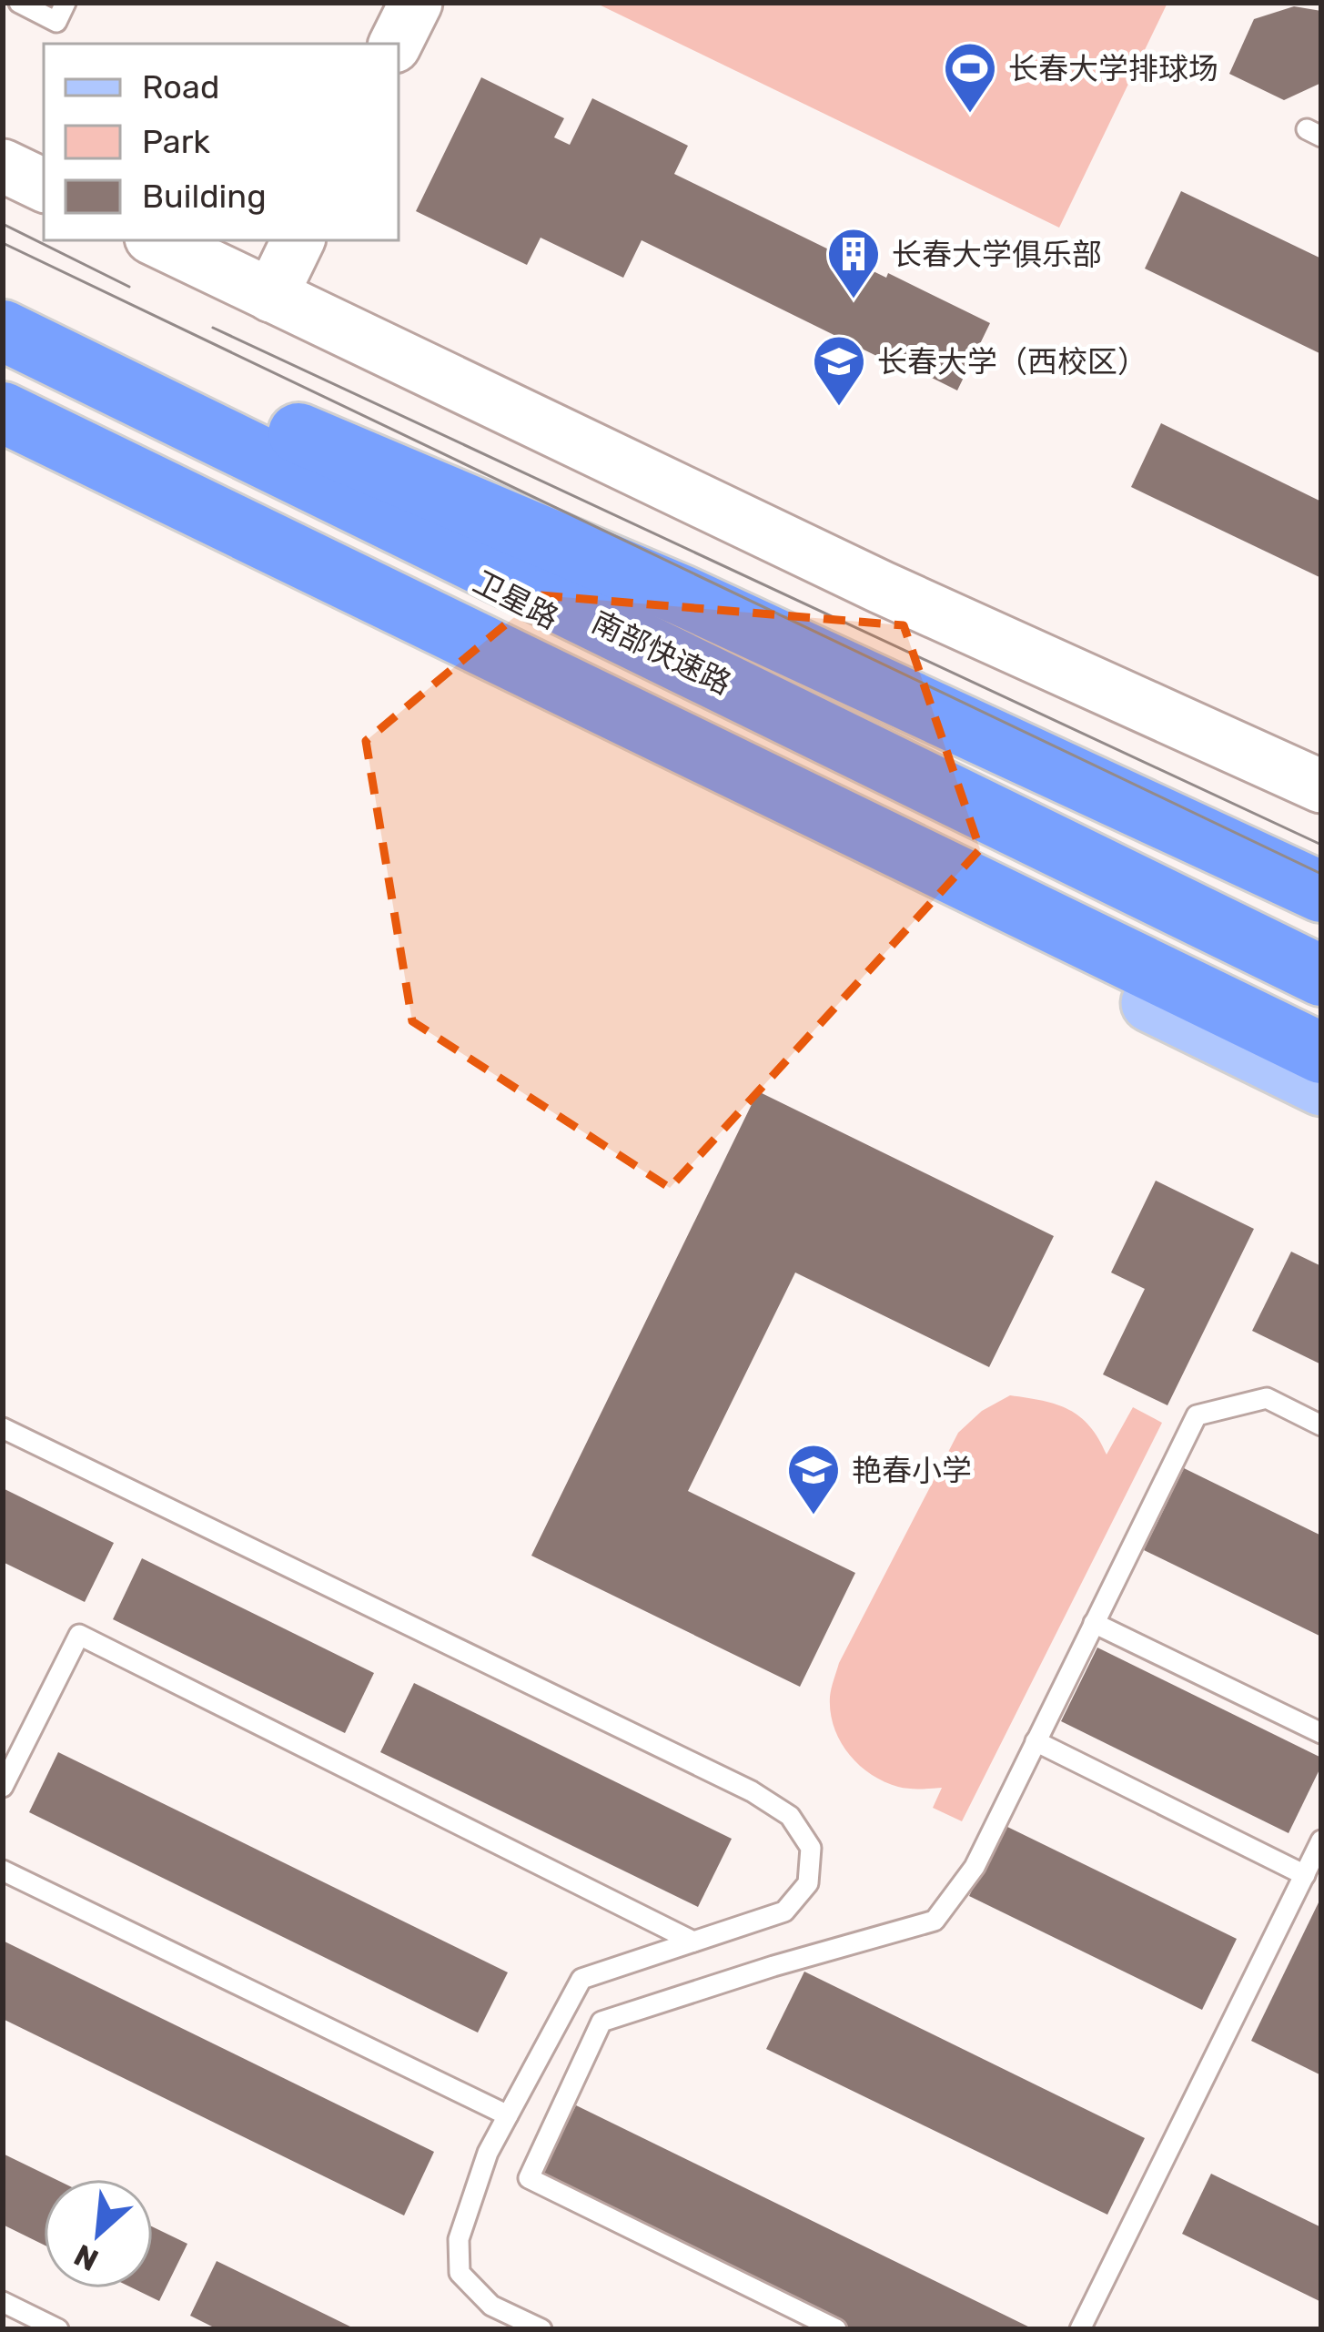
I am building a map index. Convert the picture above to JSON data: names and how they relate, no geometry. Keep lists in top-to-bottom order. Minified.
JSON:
{"streets":{"highway":["南部快速路"],"main road":["卫星路"]},"places":{"sports":["长春大学排球场"],"building":["长春大学俱乐部"],"school or university":["长春大学（西校区）","艳春小学"]},"legend":["Road","Park","Building"],"north":"bottom left"}
